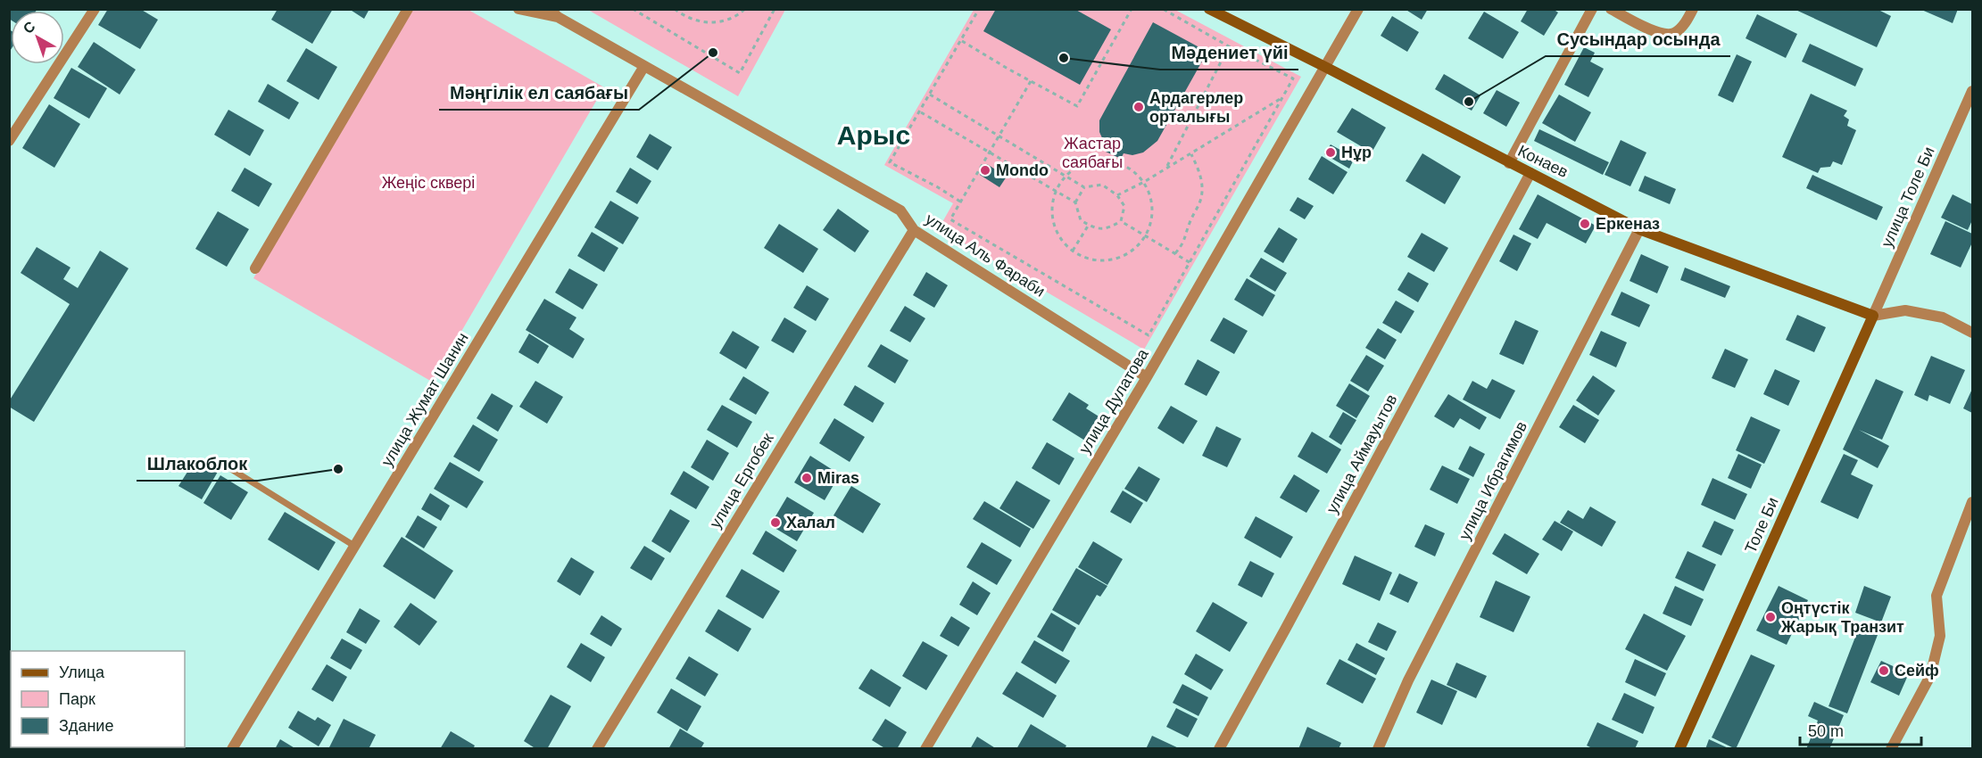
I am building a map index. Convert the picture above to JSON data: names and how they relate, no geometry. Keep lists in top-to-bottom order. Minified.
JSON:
{"streets":{"main road":["Конаев","Толе Би"],"street":["улица Толе Би","улица Аль Фараби","улица Жумат Шанин","улица Дулатова","улица Аймауытов","улица Ергобек","улица Ибрагимов"]},"crossings":[["Конаев","улица Толе Би"],["Конаев","улица Дулатова"],["Конаев","улица Аймауытов"],["Конаев","улица Ибрагимов"],["Конаев","Толе Би"],["улица Толе Би","Толе Би"],["улица Аль Фараби","улица Жумат Шанин"],["улица Аль Фараби","улица Дулатова"],["улица Аль Фараби","улица Ергобек"]],"districts":["Арыс"],"parks":["Жастар саябағы","Жеңіс сквері"],"places":["Мәңгілік ел саябағы","Mәдениет үйі","Сусындар осында","Ардагерлер орталығы","Нұр","Mondo","Еркеназ","Шлакоблок","Miras","Халал","Оңтүстік Жарық Транзит","Сейф"],"legend":["Улица","Парк","Здание"],"scale_bar":"50 m","north":"top left"}
